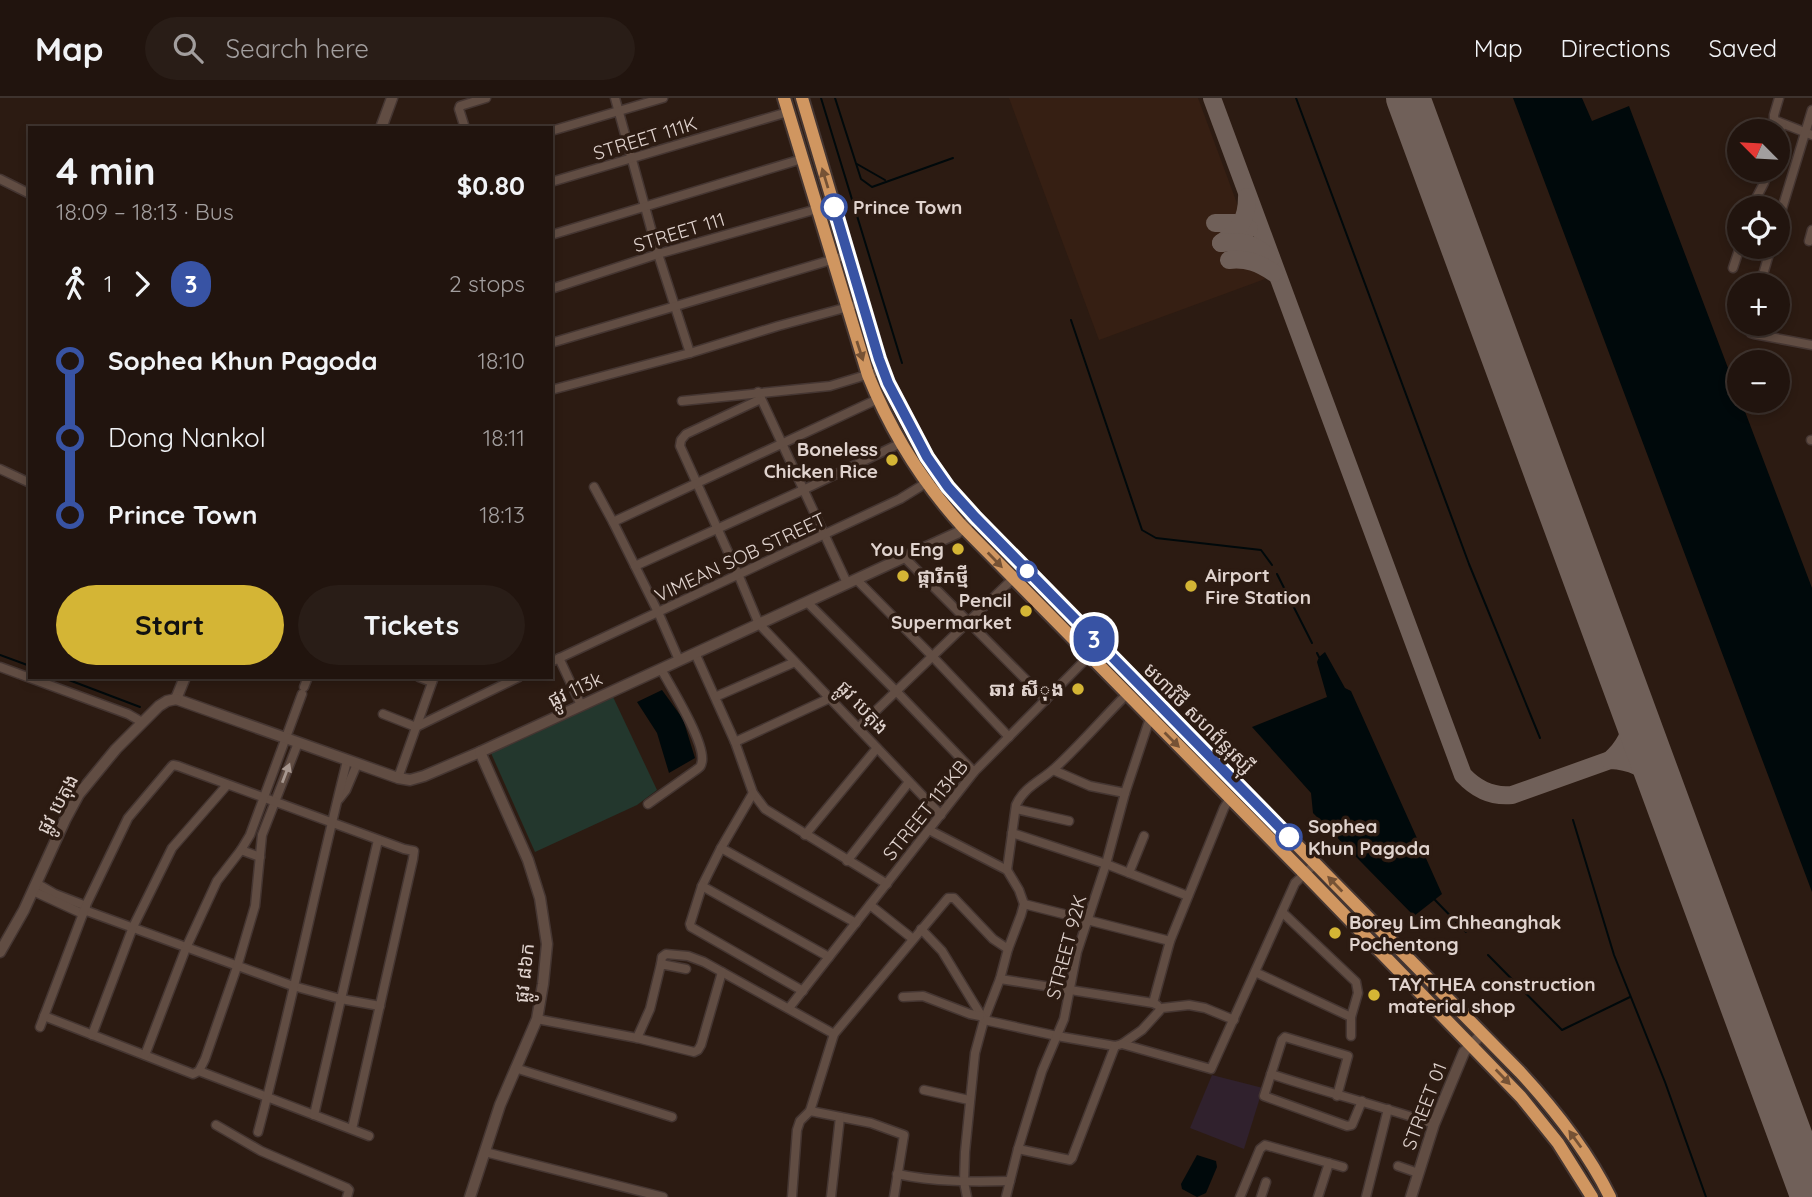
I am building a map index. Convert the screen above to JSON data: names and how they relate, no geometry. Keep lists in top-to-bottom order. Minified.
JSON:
{"streets":{"highway":["មហាវិថី សហព័ន្ធរុស្ស៊ី"],"street":["STREET 111K","STREET 111","VIMEAN SOB STREET","ផ្លូវ 113k","ផ្លូវ បេតុង","STREET 113KB","STREET 92K","ផ្លូវ ៨៦ក","STREET 01"]},"crossings":[["STREET 111K","មហាវិថី សហព័ន្ធរុស្ស៊ី"],["STREET 111","មហាវិថី សហព័ន្ធរុស្ស៊ី"],["VIMEAN SOB STREET","មហាវិថី សហព័ន្ធរុស្ស៊ី"],["ផ្លូវ 113k","ផ្លូវ បេតុង"],["ផ្លូវ 113k","មហាវិថី សហព័ន្ធរុស្ស៊ី"],["ផ្លូវ 113k","ផ្លូវ ៨៦ក"],["ផ្លូវ បេតុង","STREET 113KB"],["មហាវិថី សហព័ន្ធរុស្ស៊ី","STREET 113KB"],["មហាវិថី សហព័ន្ធរុស្ស៊ី","STREET 92K"],["មហាវិថី សហព័ន្ធរុស្ស៊ី","STREET 01"]],"places":["Prince Town","Boneless Chicken Rice","You Eng","ផ្ការីកថ្មី","Airport Fire Station","Pencil Supermarket","ឆាវ សីុង","Sophea Khun Pagoda","Borey Lim Chheanghak Pochentong","TAY THEA construction material shop"],"lines":["bus line 3"],"north":"top left","page":{"header":"Map","search":"Search here","nav":["Map","Directions","Saved"],"on_map":"3","map_buttons":["+","−"],"heading":["4 min","18:09 – 18:13 · Bus","$0.80"],"legs":["1","3","2 stops"],"list":[{"name":"Sophea Khun Pagoda","value":"18:10"},{"name":"Dong Nankol","value":"18:11"},{"name":"Prince Town","value":"18:13"}],"buttons":["Start","Tickets"]}}
